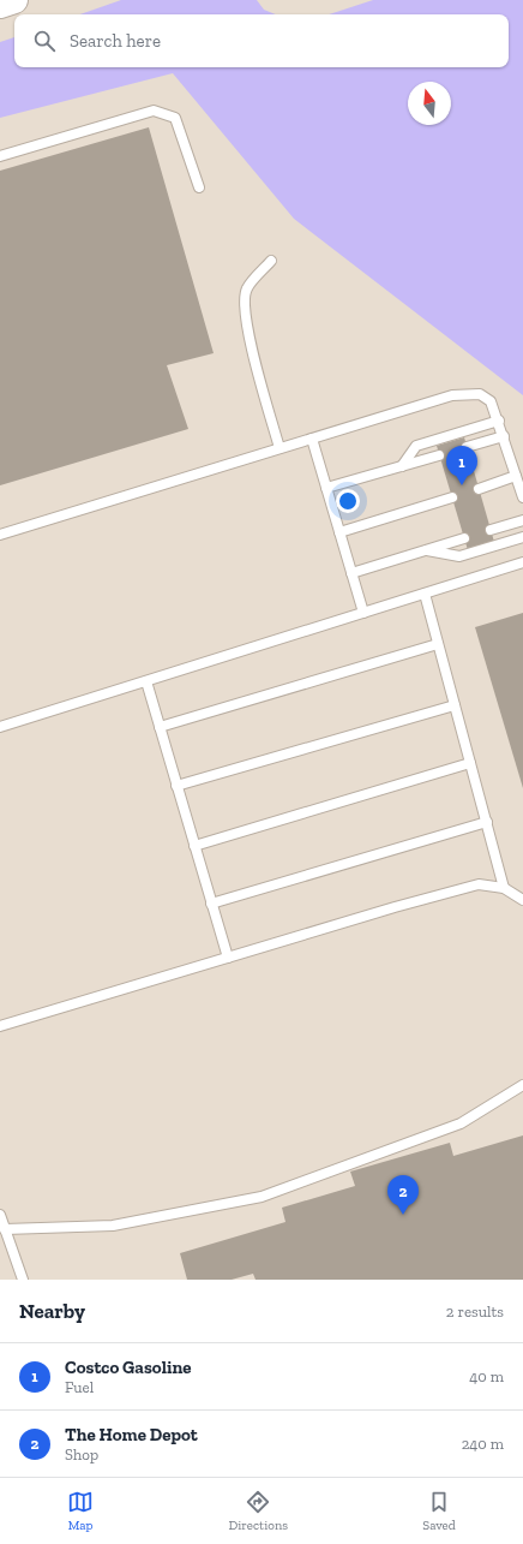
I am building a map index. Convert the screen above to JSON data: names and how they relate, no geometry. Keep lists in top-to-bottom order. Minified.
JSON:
{"north":"top","page":{"search":"Search here","pins":["1","2"],"heading":["Nearby","2 results"],"list":[{"mark":"1","name":"Costco Gasoline","note":"Fuel","value":"40 m"},{"mark":"2","name":"The Home Depot","note":"Shop","value":"240 m"}],"nav":["Map","Directions","Saved"]}}
